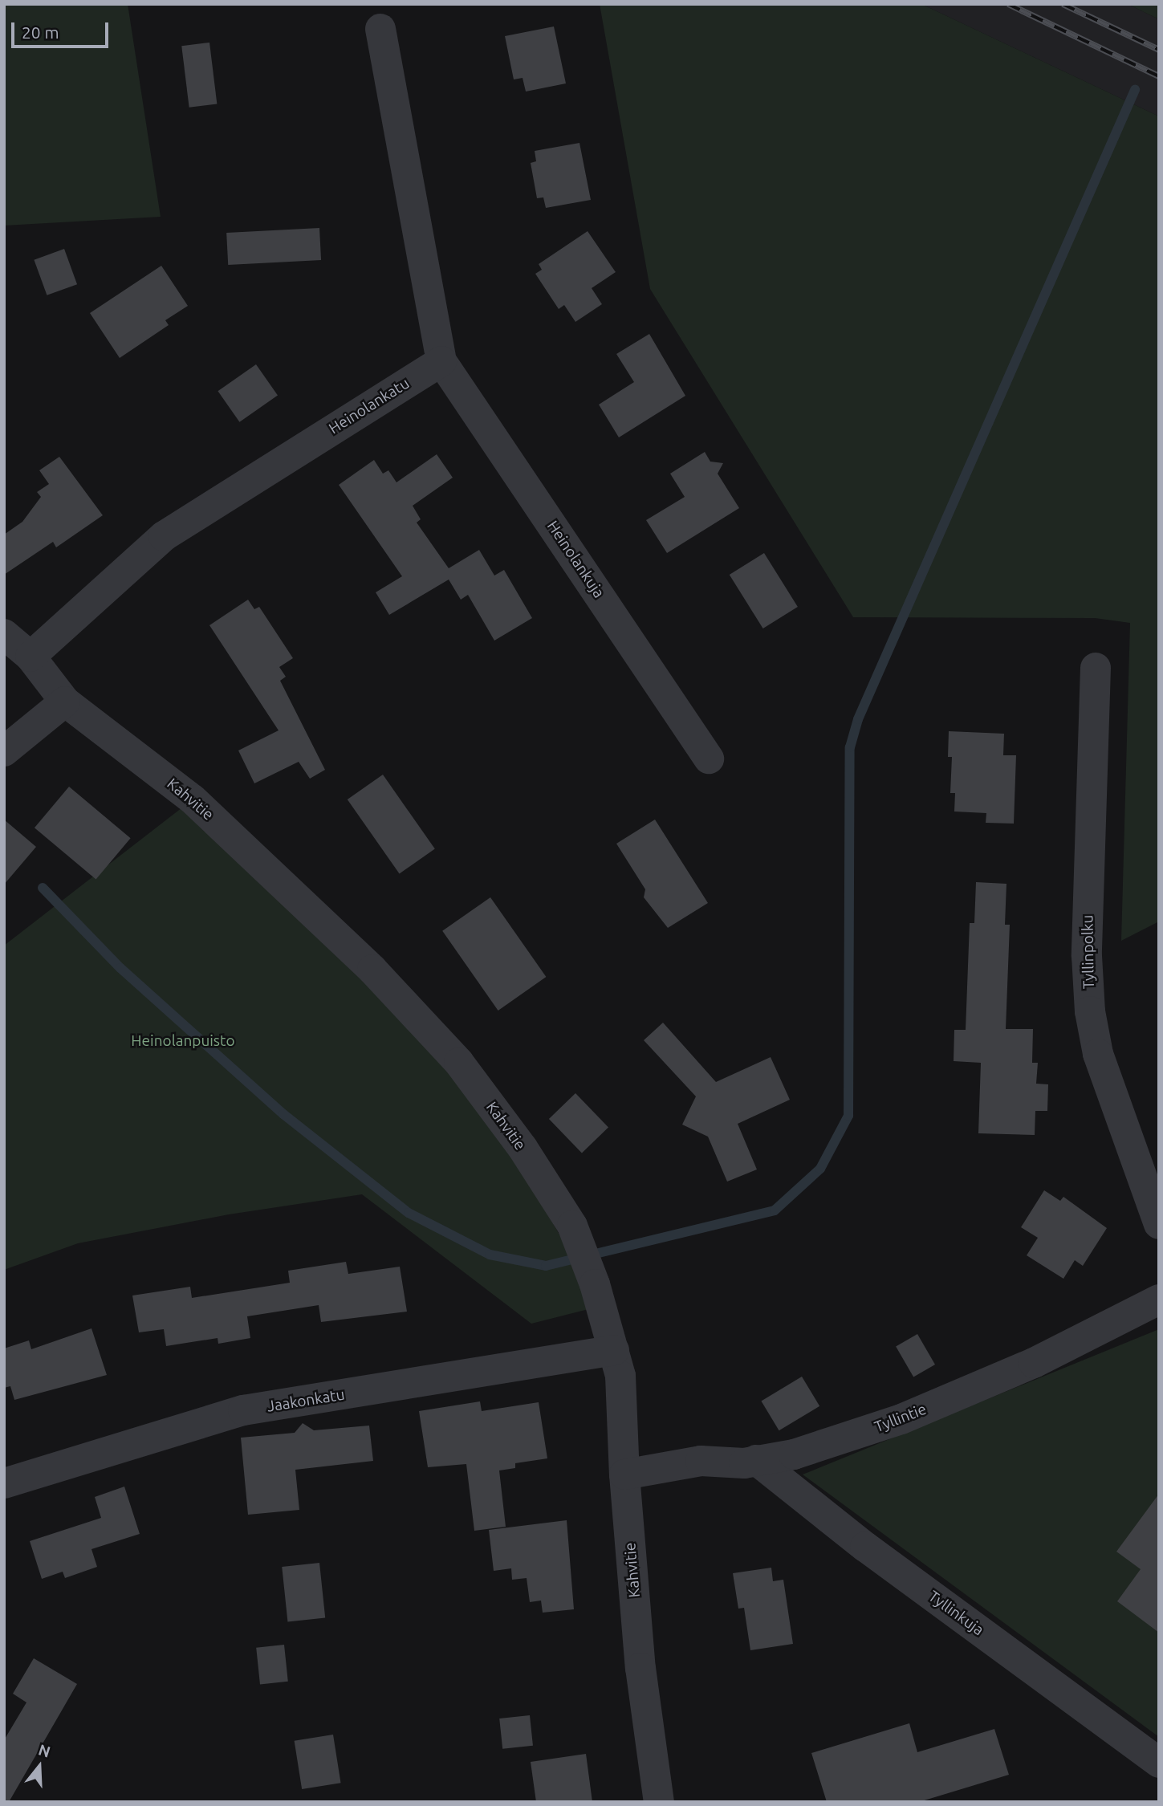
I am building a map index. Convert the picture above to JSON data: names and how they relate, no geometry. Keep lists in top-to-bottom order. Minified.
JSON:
{"streets":{"street":["Heinolankatu","Heinolankuja","Kahvitie","Tyllinpolku","Jaakonkatu","Tyllintie","Tyllinkuja"]},"crossings":[["Heinolankatu","Heinolankuja"],["Heinolankatu","Kahvitie"],["Kahvitie","Jaakonkatu"],["Kahvitie","Tyllintie"],["Tyllintie","Tyllinkuja"]],"parks":["Heinolanpuisto"],"scale_bar":"20 m","north":"top"}
